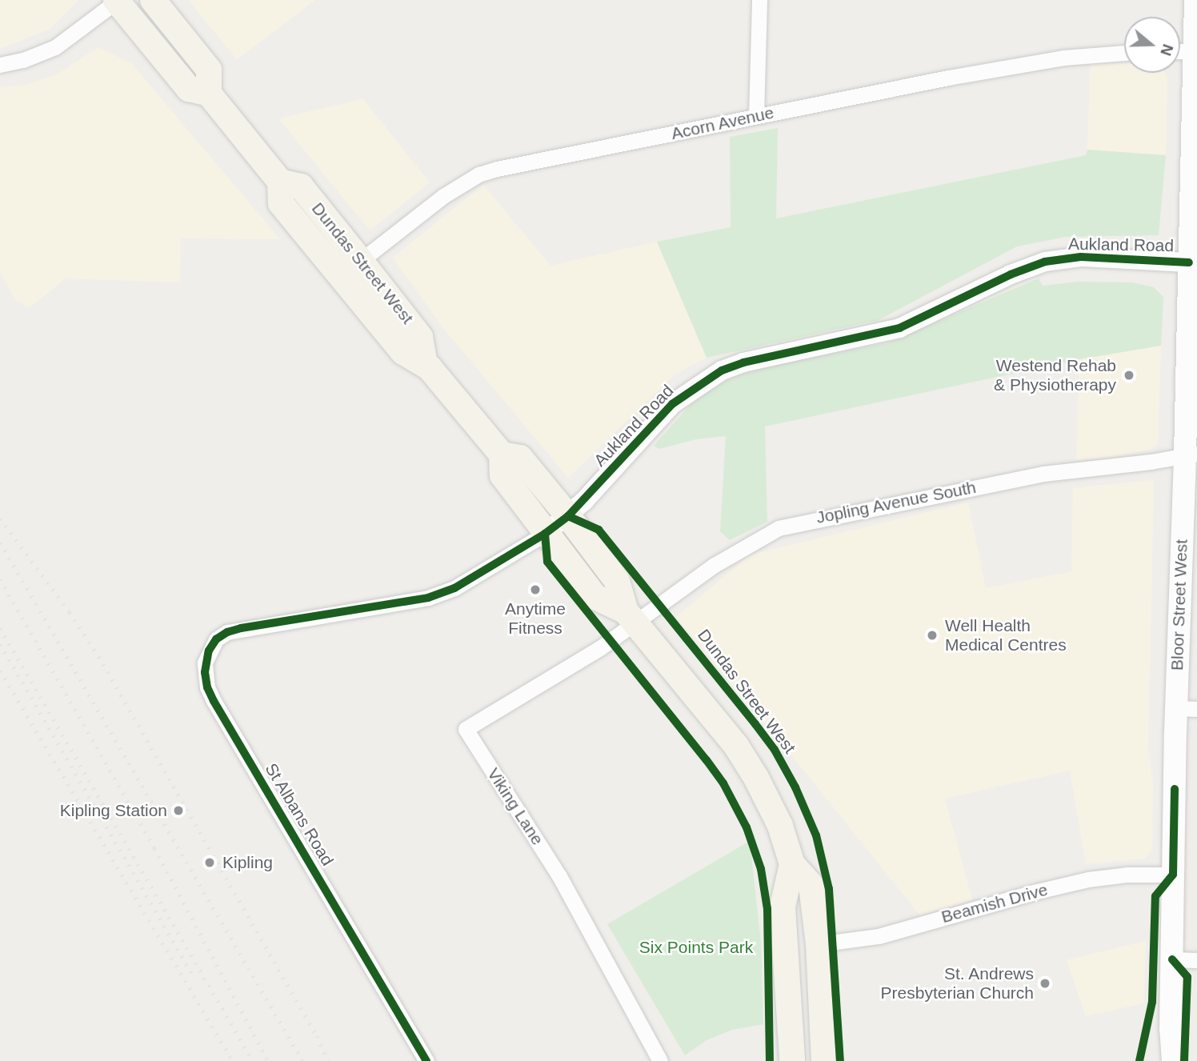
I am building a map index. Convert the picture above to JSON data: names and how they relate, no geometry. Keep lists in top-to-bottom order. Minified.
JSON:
{"streets":{"main road":["Dundas Street West","Bloor Street West"],"street":["Acorn Avenue","Aukland Road","Jopling Avenue South","Viking Lane","St Albans Road","Beamish Drive"]},"crossings":[["Acorn Avenue","Dundas Street West"],["Aukland Road","Dundas Street West"],["Aukland Road","Bloor Street West"],["Aukland Road","St Albans Road"],["Dundas Street West","Jopling Avenue South"],["Dundas Street West","Viking Lane"],["Dundas Street West","Beamish Drive"],["Jopling Avenue South","Bloor Street West"],["Jopling Avenue South","Viking Lane"],["Bloor Street West","Beamish Drive"]],"parks":["Six Points Park"],"places":["Westend Rehab & Physiotherapy","Anytime Fitness","Well Health Medical Centres","Kipling Station","Kipling","St. Andrews Presbyterian Church"],"north":"right"}
